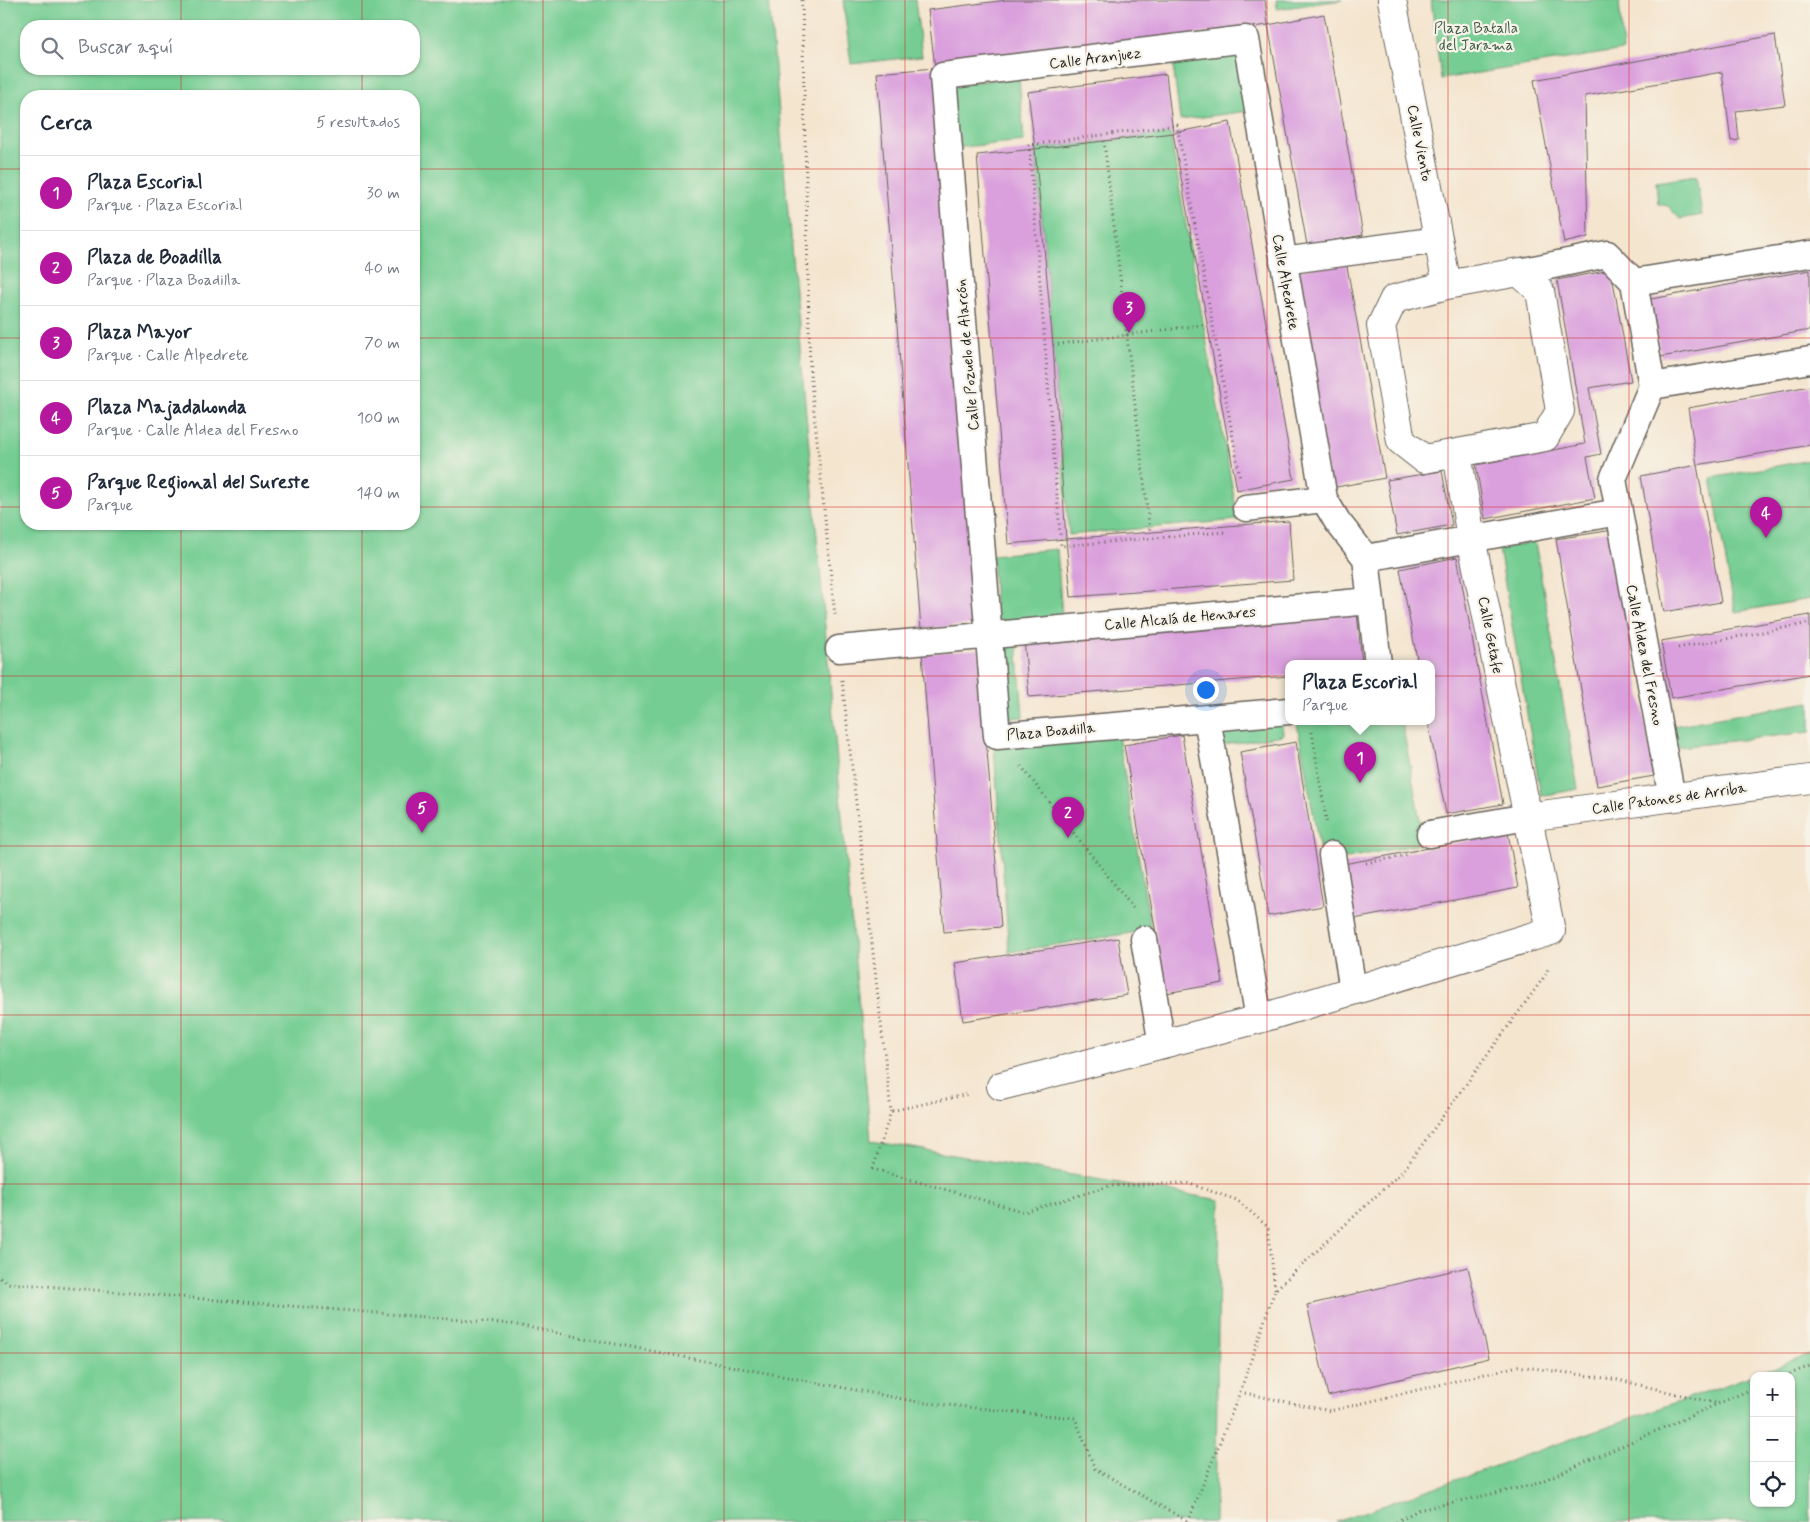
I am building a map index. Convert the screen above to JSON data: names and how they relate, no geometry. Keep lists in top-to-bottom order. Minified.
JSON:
{"streets":{"street":["Calle Aranjuez","Calle Viento","Calle Alpedrete","Calle Pozuelo de Alarcón","Calle Alcalá de Henares","Calle Getafe","Calle Aldea del Fresno","Plaza Boadilla","Calle Patones de Arriba"]},"crossings":[["Calle Aranjuez","Calle Alpedrete"],["Calle Aranjuez","Calle Pozuelo de Alarcón"],["Calle Pozuelo de Alarcón","Calle Alcalá de Henares"],["Calle Pozuelo de Alarcón","Plaza Boadilla"],["Calle Alcalá de Henares","Plaza Boadilla"],["Calle Getafe","Calle Patones de Arriba"],["Calle Aldea del Fresno","Calle Patones de Arriba"]],"parks":["Plaza Batalla del Jarama"],"page":{"search":"Buscar aquí","heading":["Cerca","5 resultados"],"list":[{"mark":"1","name":"Plaza Escorial","note":"Parque · Plaza Escorial","value":"30 m"},{"mark":"2","name":"Plaza de Boadilla","note":"Parque · Plaza Boadilla","value":"40 m"},{"mark":"3","name":"Plaza Mayor","note":"Parque · Calle Alpedrete","value":"70 m"},{"mark":"4","name":"Plaza Majadahonda","note":"Parque · Calle Aldea del Fresno","value":"100 m"},{"mark":"5","name":"Parque Regional del Sureste","note":"Parque","value":"140 m"}],"pins":["3","4","1","5","2"],"popup":["Plaza Escorial","Parque"],"map_buttons":["+","−"]}}
